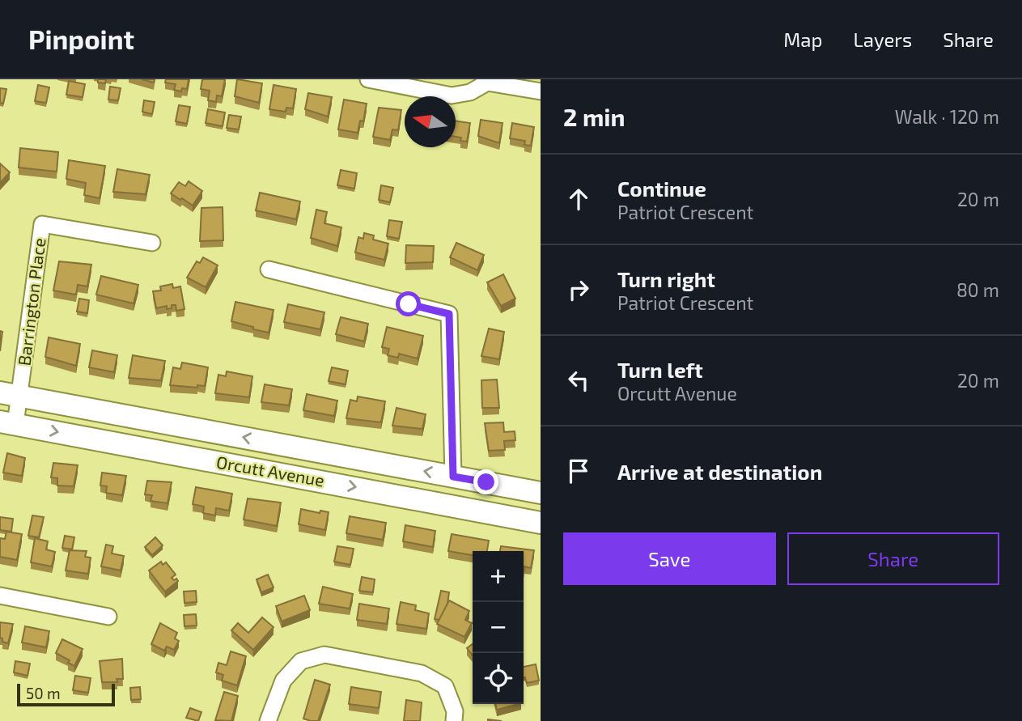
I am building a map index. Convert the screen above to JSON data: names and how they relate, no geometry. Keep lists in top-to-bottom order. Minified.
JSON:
{"streets":{"main road":["Orcutt Avenue"],"street":["Barrington Place"]},"crossings":[["Barrington Place","Orcutt Avenue"]],"scale_bar":"50 m","north":"left","page":{"header":"Pinpoint","nav":["Map","Layers","Share"],"heading":["2 min","Walk · 120 m"],"list":[["Continue","Patriot Crescent","20 m"],["Turn right","Patriot Crescent","80 m"],["Turn left","Orcutt Avenue","20 m"],"Arrive at destination"],"buttons":["Save","Share"],"map_buttons":["+","−"],"scale":"50 m"}}
